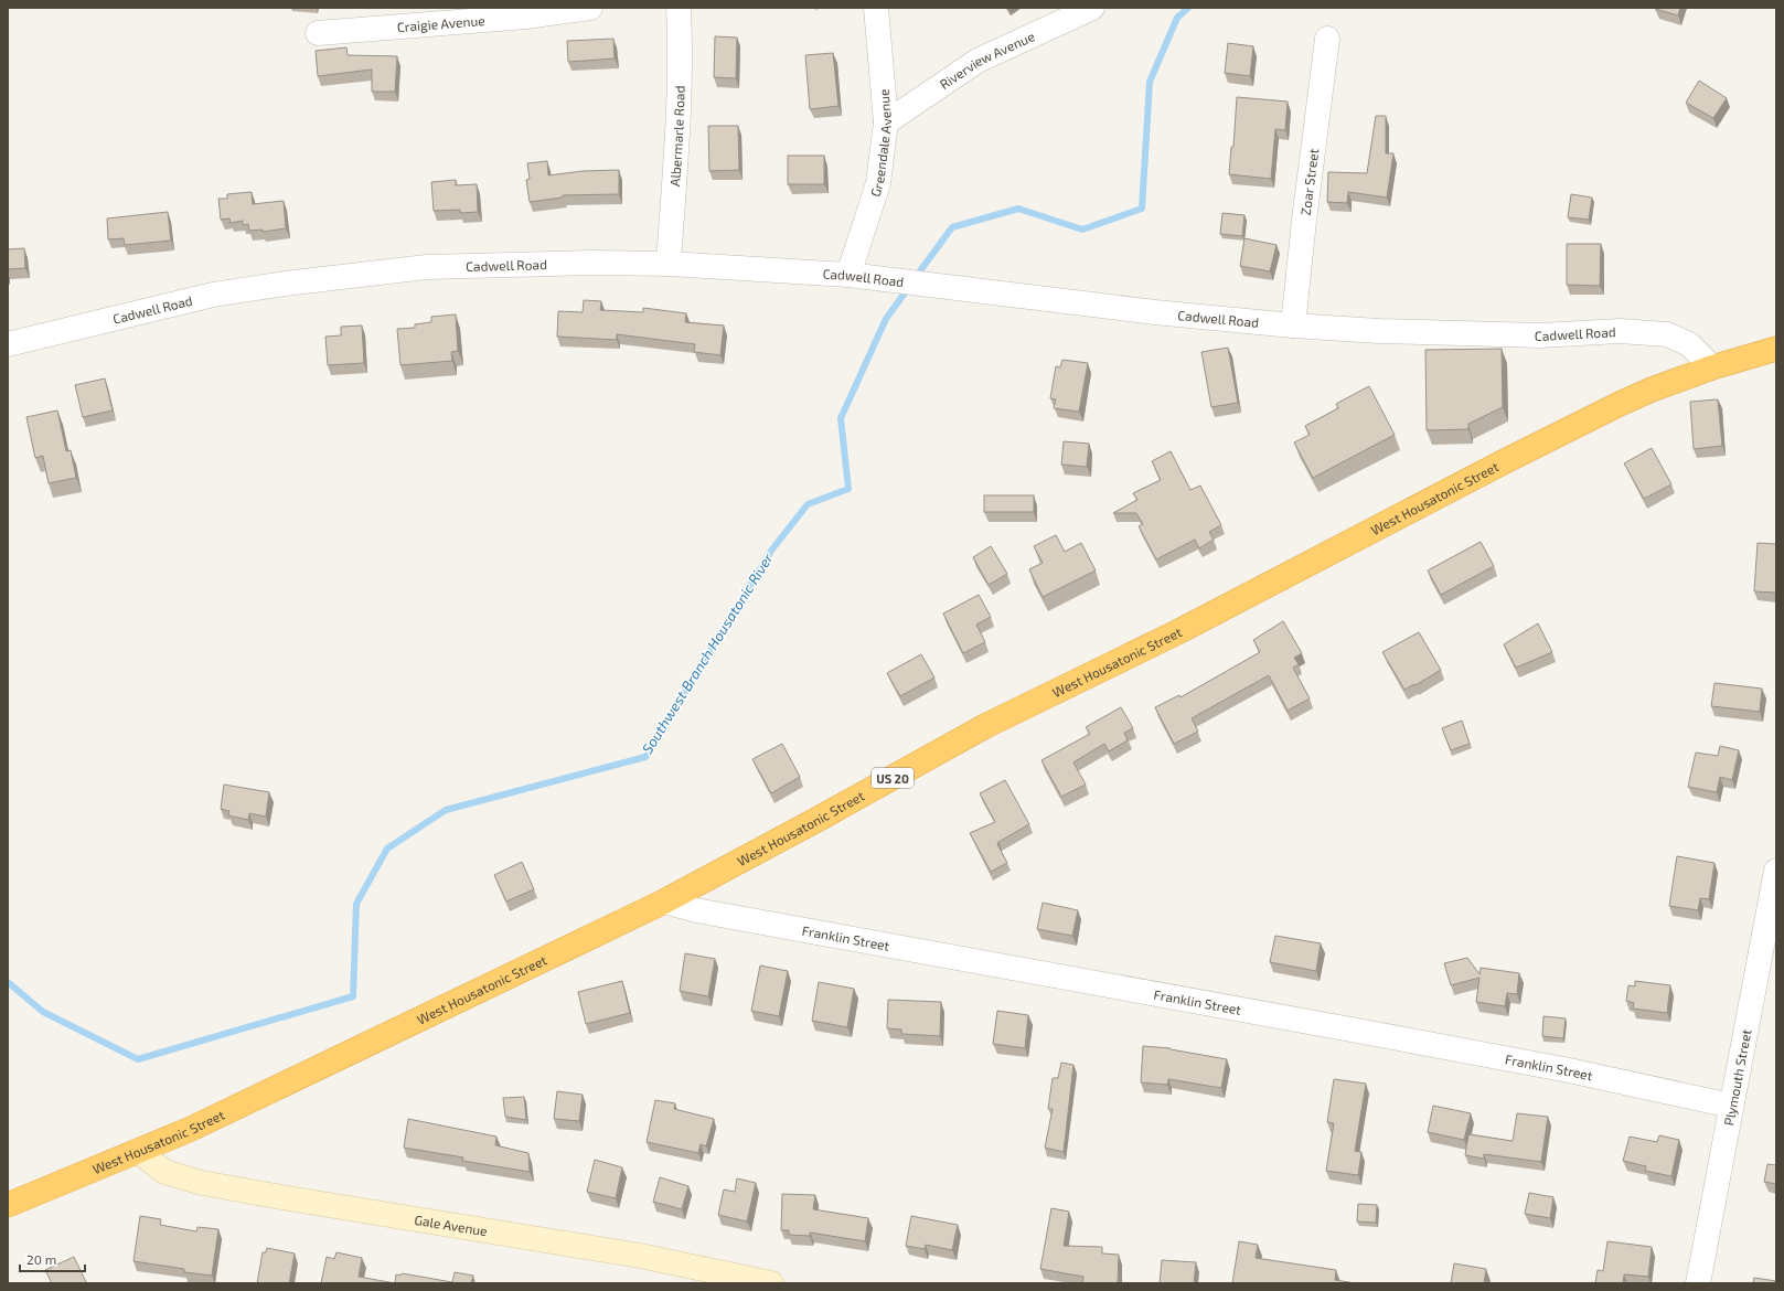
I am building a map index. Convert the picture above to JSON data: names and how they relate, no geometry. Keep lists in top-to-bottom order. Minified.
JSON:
{"streets":{"highway":["West Housatonic Street","US 20"],"street":["Craigie Avenue","Riverview Avenue","Albermarle Road","Greendale Avenue","Zoar Street","Cadwell Road","Franklin Street","Plymouth Street","Gale Avenue"]},"crossings":[["Riverview Avenue","Greendale Avenue"],["Albermarle Road","Cadwell Road"],["Greendale Avenue","Cadwell Road"],["Zoar Street","Cadwell Road"],["Cadwell Road","West Housatonic Street"],["West Housatonic Street","Franklin Street"],["West Housatonic Street","Gale Avenue"],["Franklin Street","Plymouth Street"]],"water":["Southwest Branch Housatonic River"],"scale_bar":"20 m"}
